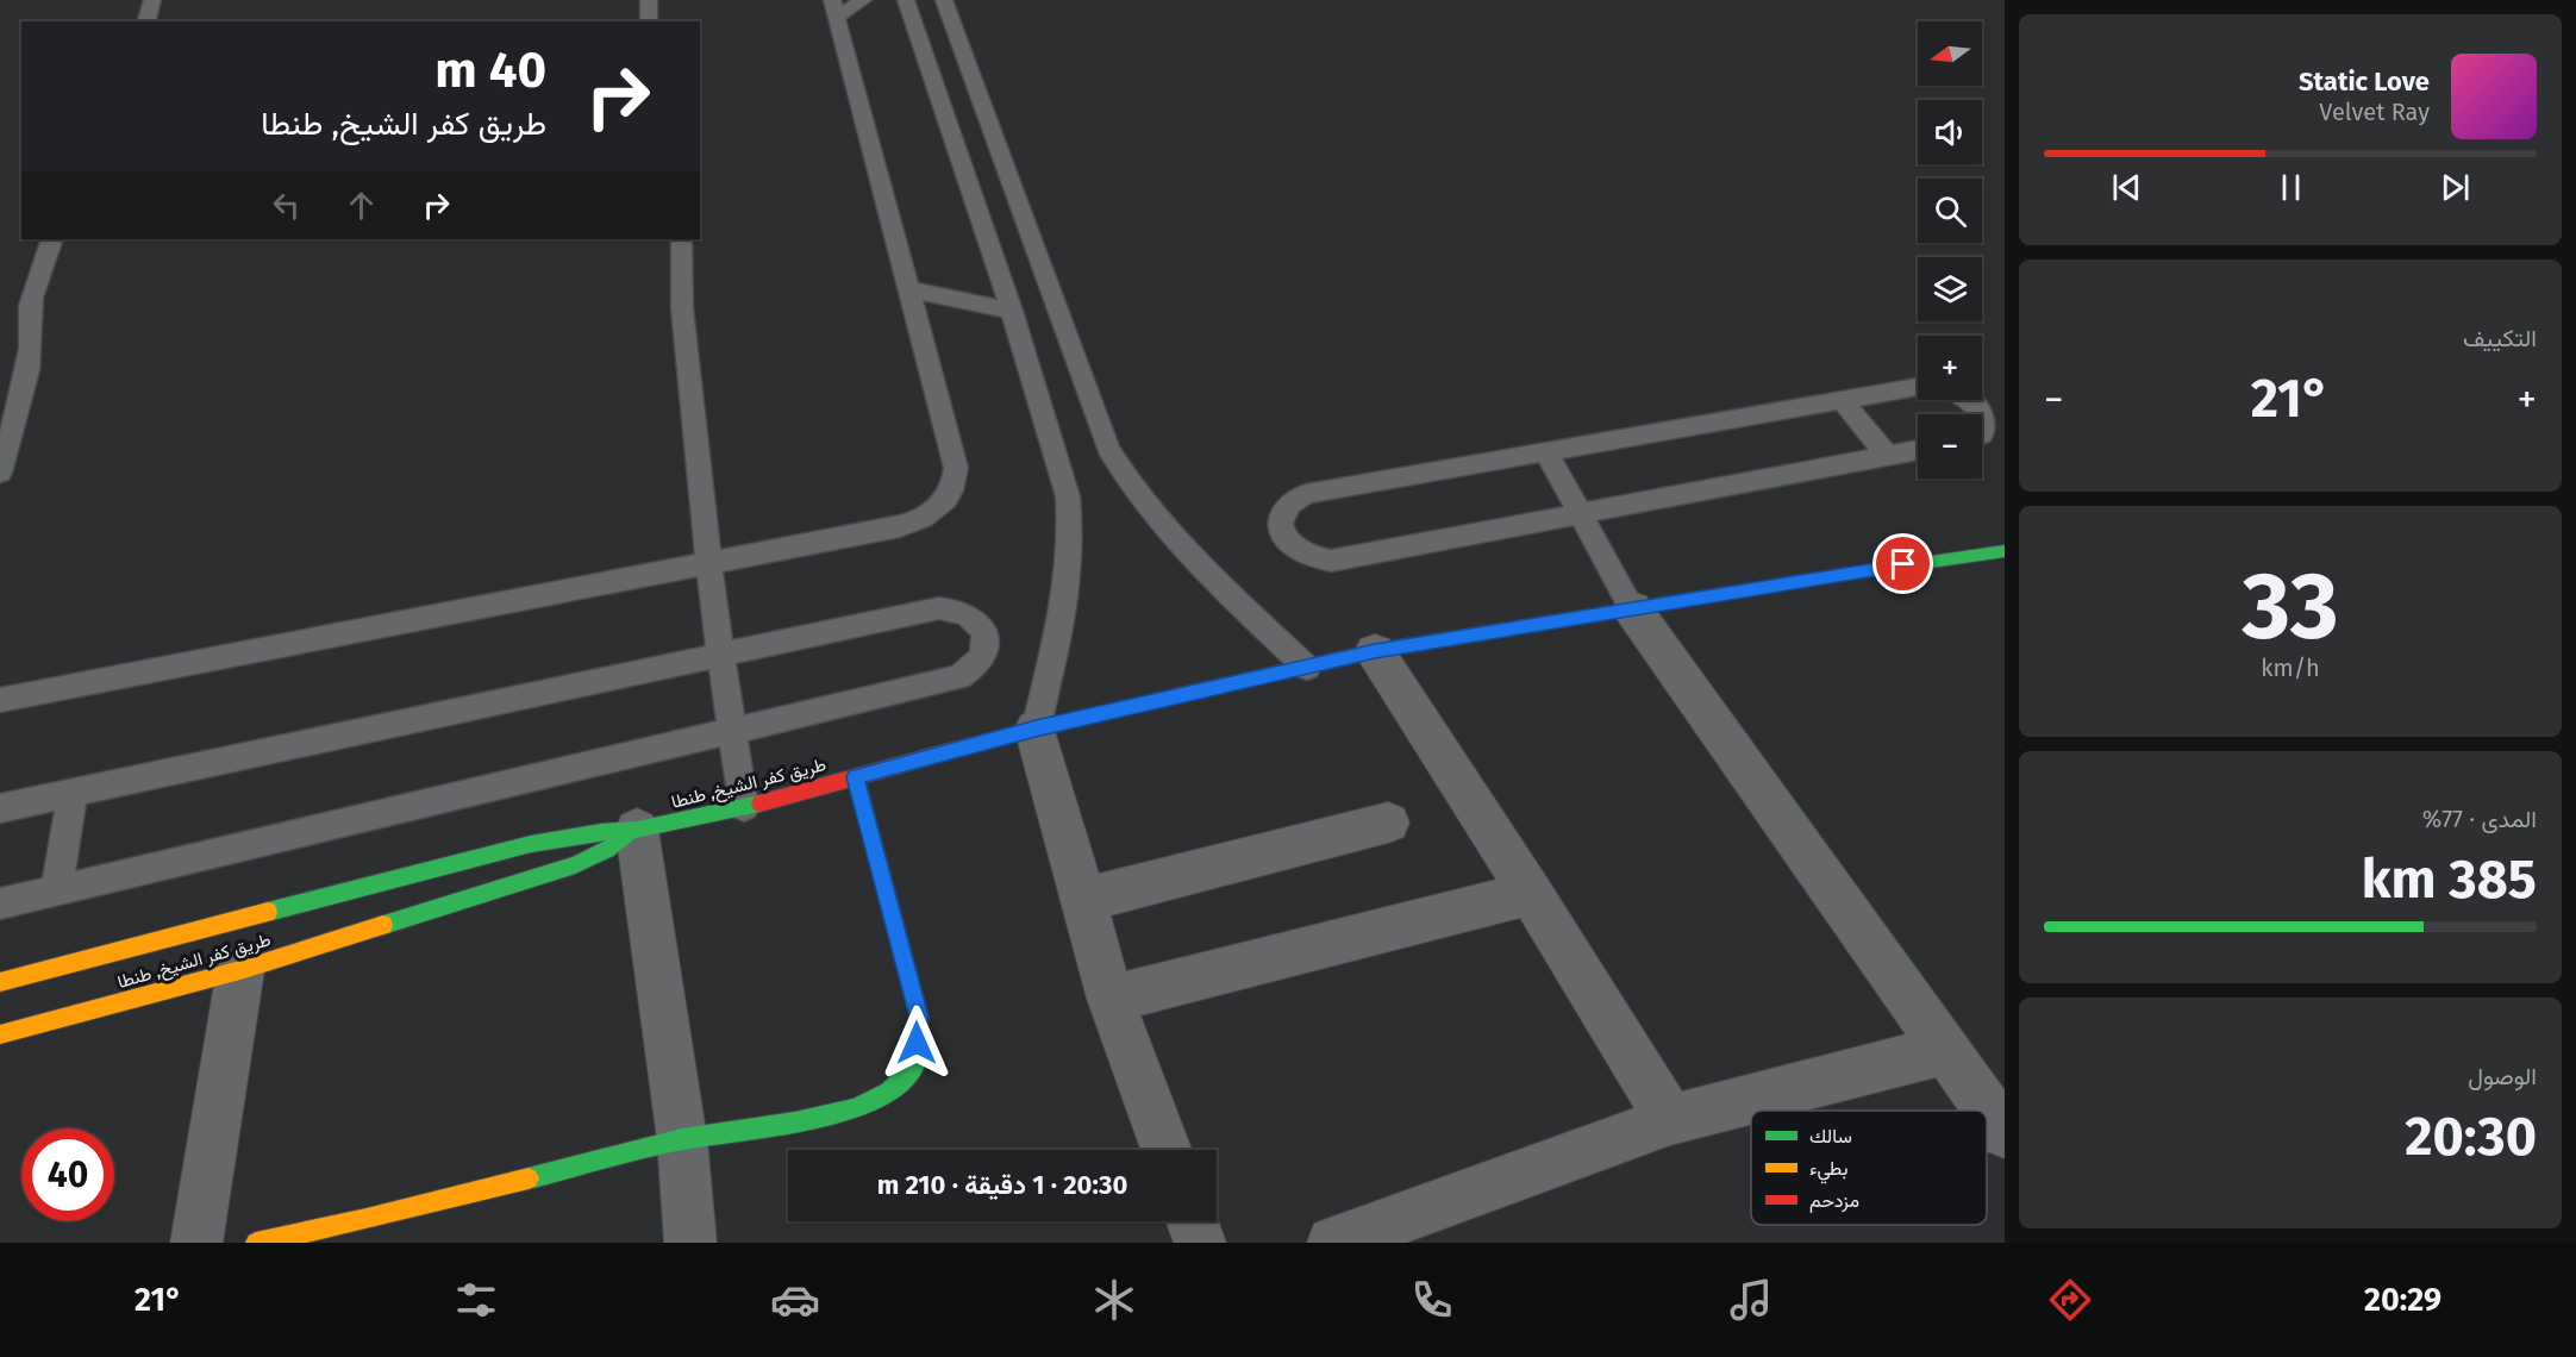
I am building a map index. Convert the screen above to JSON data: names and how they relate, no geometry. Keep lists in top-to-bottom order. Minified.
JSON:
{"streets":{"main road":["طريق كفر الشيخ, طنطا"]},"legend":["سالك","بطيء","مزدحم"],"north":"left","page":{"map_buttons":["+","−"],"turn":["40 m","طريق كفر الشيخ, طنطا"],"song":["Static Love","Velvet Ray"],"tile":["التكييف",["33","km/h"],["المدى · 77%","385 km"],["الوصول","20:30"]],"heat":["−","21°","+"],"limit":"40","trip":"20:30 · 1 دقيقة · 210 m","tabs":["20:29","21°"]}}
